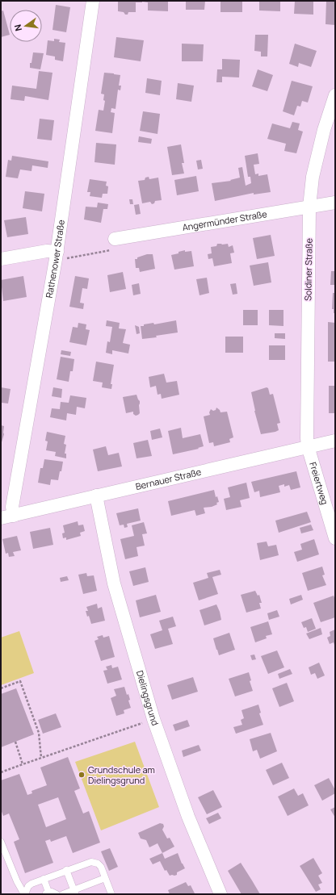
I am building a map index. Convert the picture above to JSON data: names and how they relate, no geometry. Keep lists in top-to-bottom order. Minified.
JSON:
{"streets":{"street":["Angermünder Straße","Rathenower Straße","Soldiner Straße","Bernauer Straße","Freiertweg","Dielingsgrund"]},"crossings":[["Angermünder Straße","Soldiner Straße"],["Rathenower Straße","Bernauer Straße"],["Soldiner Straße","Bernauer Straße"],["Soldiner Straße","Freiertweg"],["Bernauer Straße","Freiertweg"],["Bernauer Straße","Dielingsgrund"]],"places":["Grundschule am Dielingsgrund"],"north":"left"}
